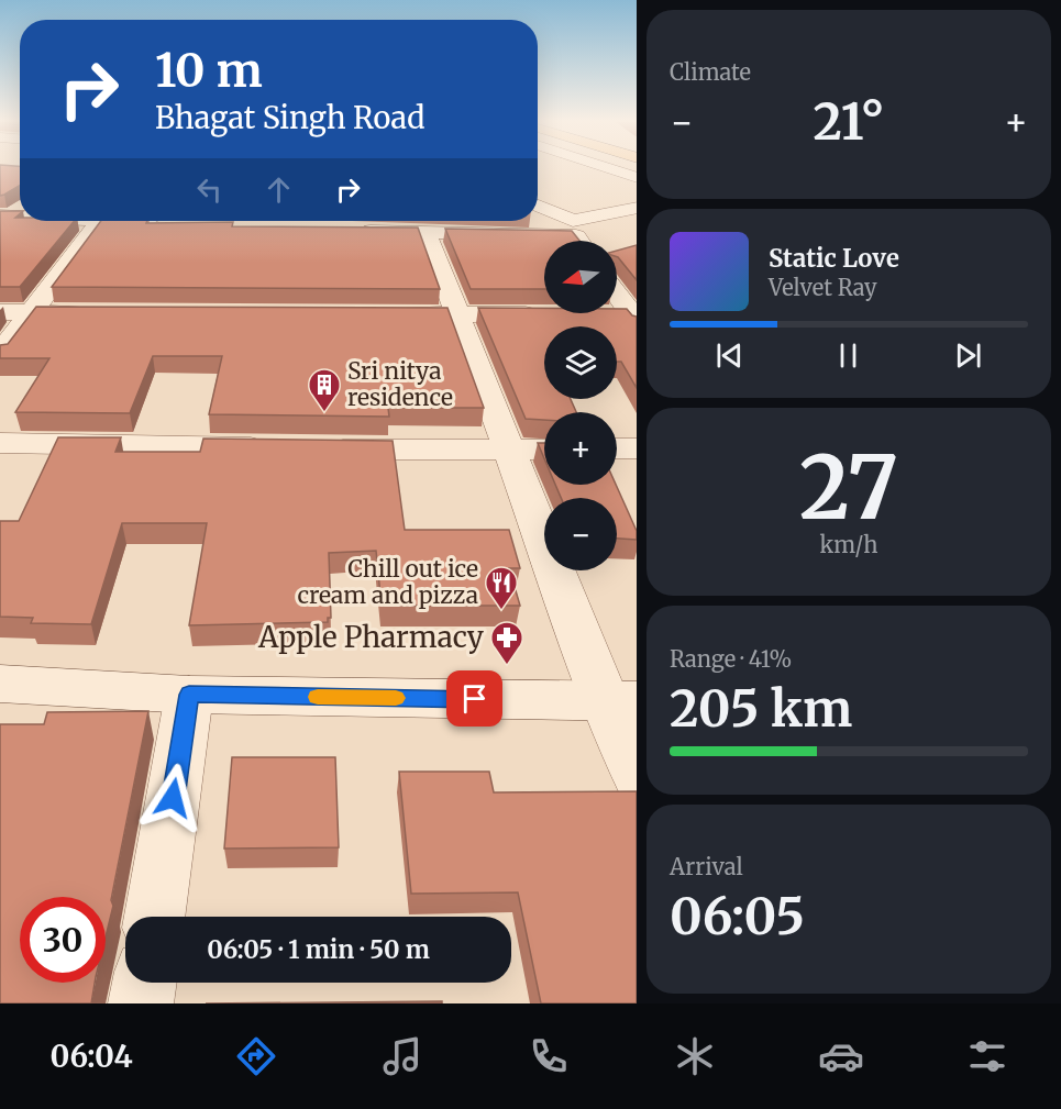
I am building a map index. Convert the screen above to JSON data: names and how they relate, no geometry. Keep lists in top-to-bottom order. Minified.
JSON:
{"places":{"building":["Sri nitya residence"],"restaurant":["Chill out ice cream and pizza"],"pharmacy":["Apple Pharmacy"]},"north":"left","page":{"tile":["Climate",["27","km/h"],["Range · 41%","205 km"],["Arrival","06:05"]],"turn":["10 m","Bhagat Singh Road"],"heat":["−","21°","+"],"song":["Static Love","Velvet Ray"],"map_buttons":["+","−"],"limit":"30","trip":"06:05 · 1 min · 50 m","tabs":"06:04"}}
